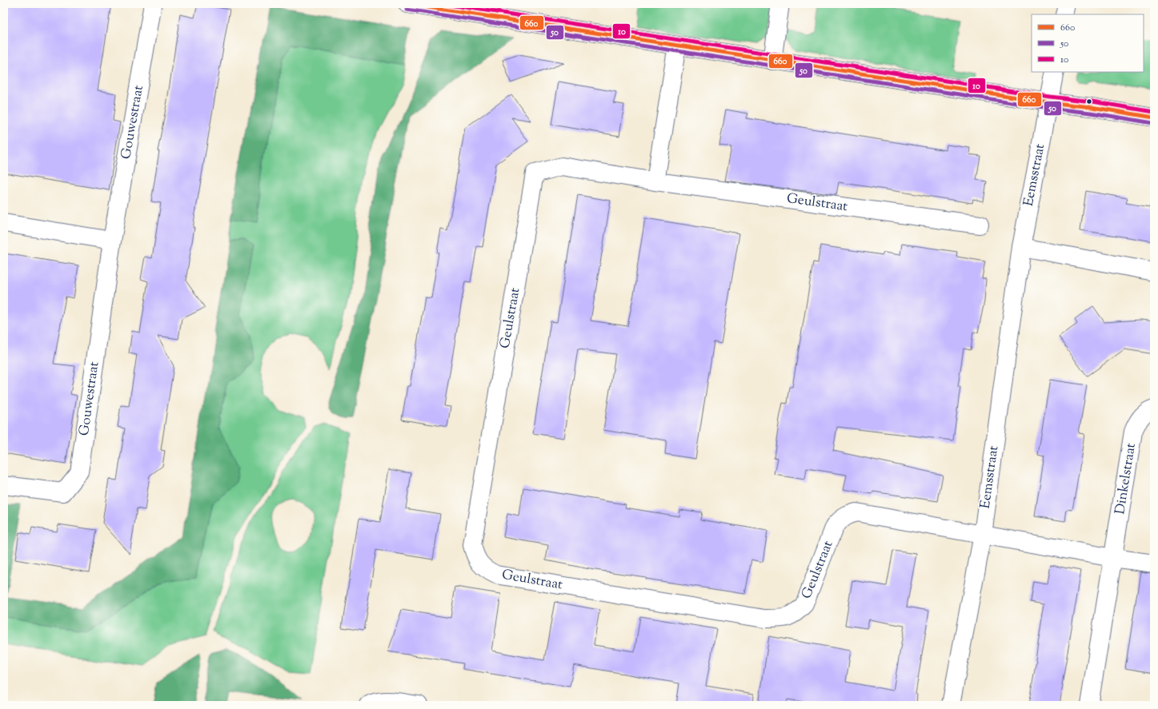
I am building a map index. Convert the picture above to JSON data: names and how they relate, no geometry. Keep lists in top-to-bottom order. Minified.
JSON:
{"streets":{"street":["Gouwestraat","Eemsstraat","Geulstraat","Dinkelstraat"]},"crossings":[["Eemsstraat","Geulstraat"]],"lines":["transit line 660","transit line 10","transit line 50"],"legend":["660","50","10"]}
